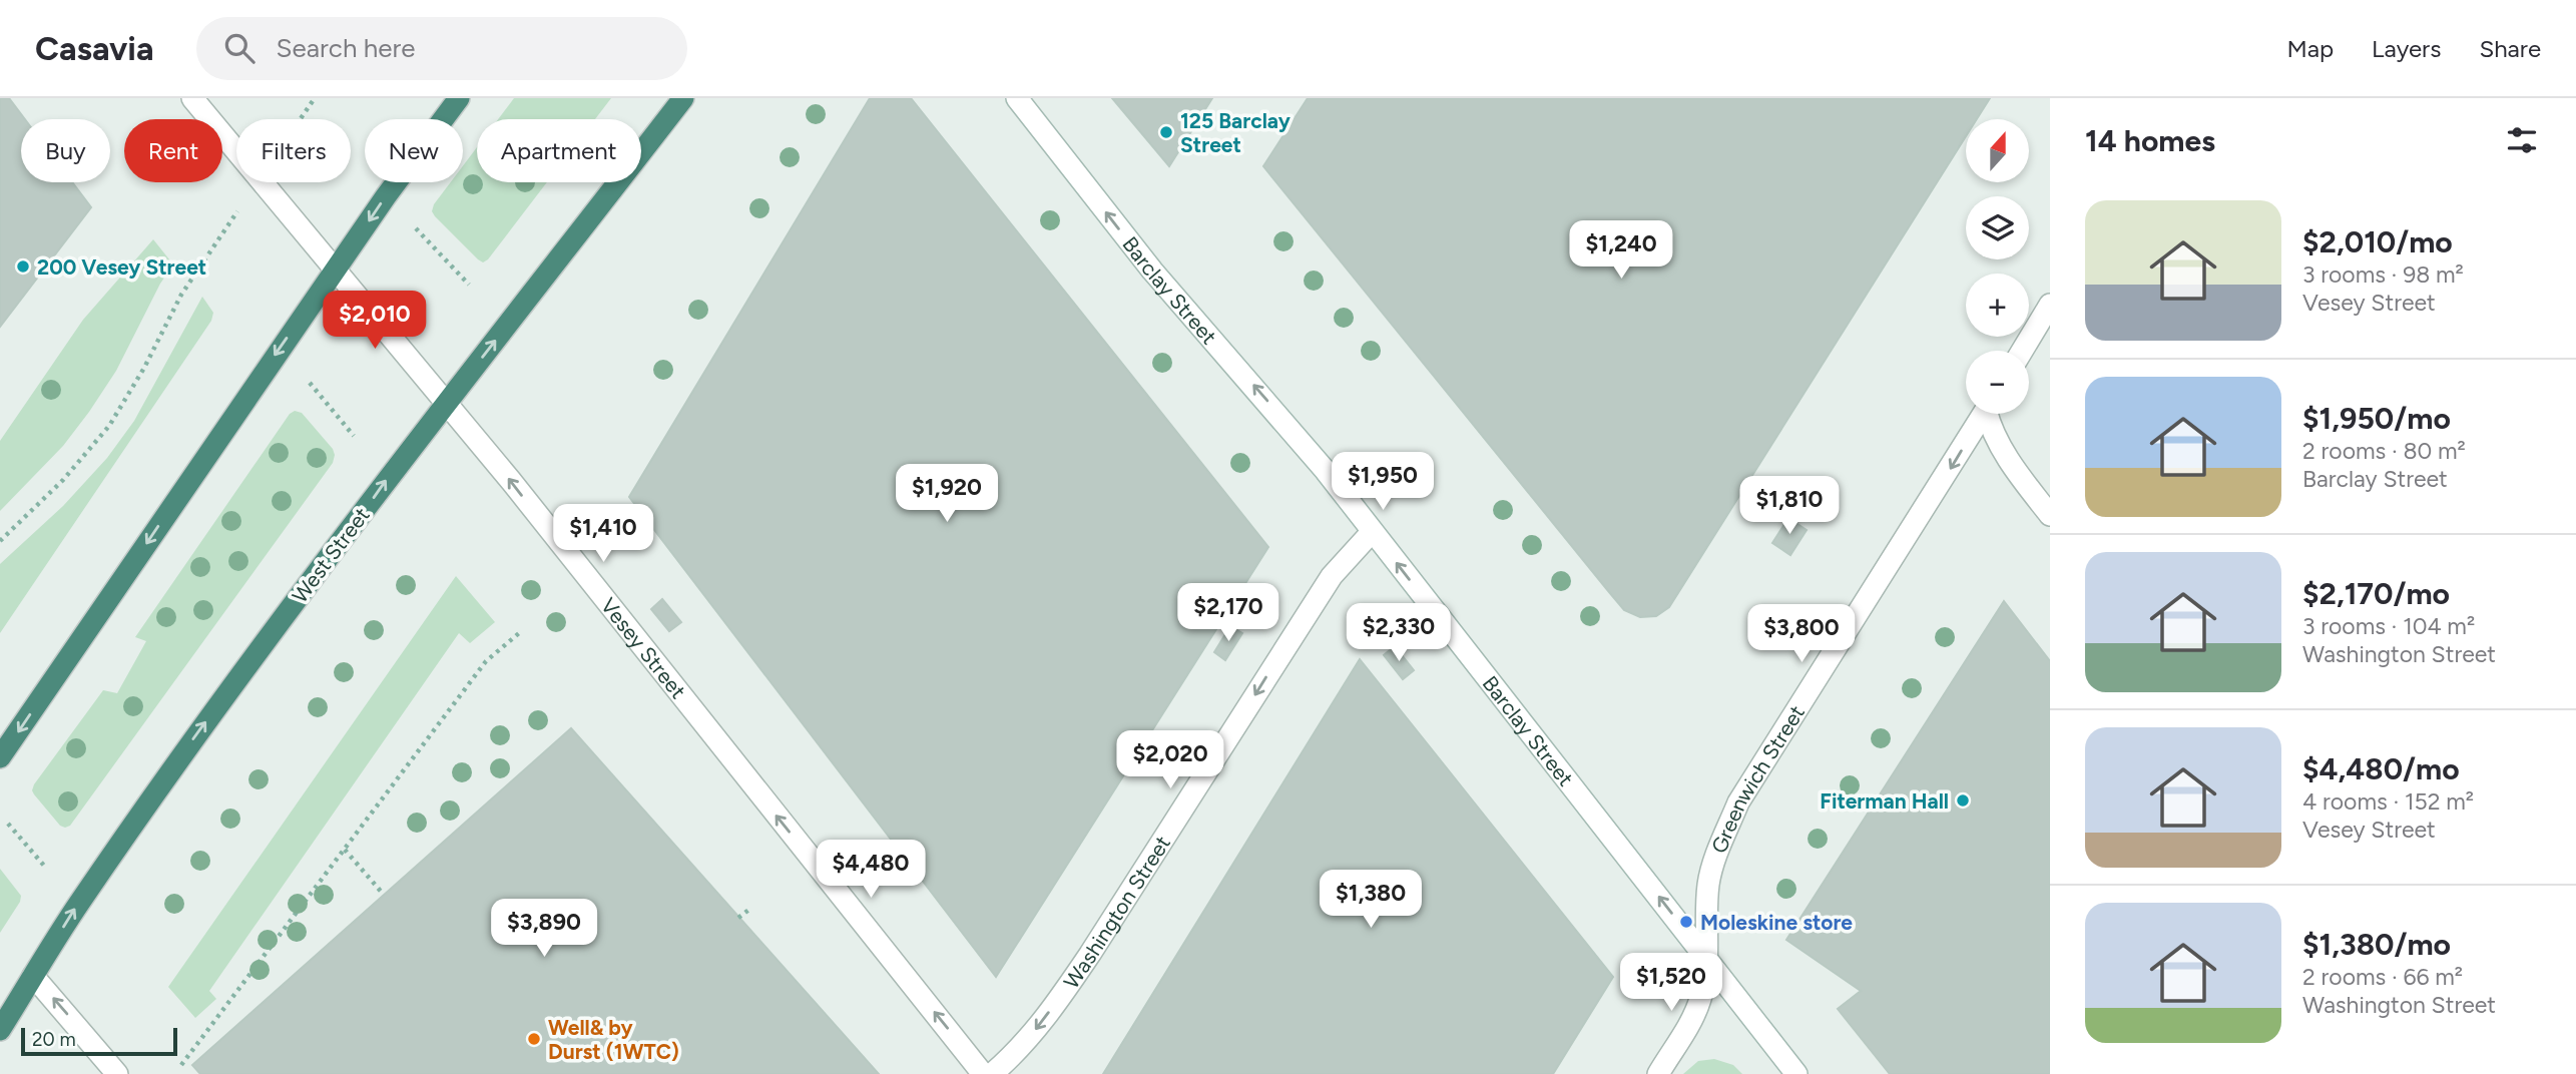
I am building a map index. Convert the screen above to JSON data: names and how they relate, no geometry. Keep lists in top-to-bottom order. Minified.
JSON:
{"streets":{"highway":["West Street"],"street":["Barclay Street","Vesey Street","Greenwich Street","Washington Street"]},"crossings":[["Barclay Street","Greenwich Street"],["Barclay Street","Washington Street"],["West Street","Vesey Street"]],"one_way":["Barclay Street","Vesey Street","Greenwich Street","Washington Street"],"places":["125 Barclay Street","200 Vesey Street","Fiterman Hall","Moleskine store","Well& by Durst (1WTC)"],"scale_bar":"20 m","north":"top","page":{"header":"Casavia","search":"Search here","nav":["Map","Layers","Share"],"heading":"14 homes","map_buttons":["+","−"],"chip":["Buy","Rent","Filters","New","Apartment"],"list":[{"name":"$2,010/mo","note":"3 rooms · 98 m² · Vesey Street"},{"name":"$1,950/mo","note":"2 rooms · 80 m² · Barclay Street"},{"name":"$2,170/mo","note":"3 rooms · 104 m² · Washington Street"},{"name":"$4,480/mo","note":"4 rooms · 152 m² · Vesey Street"},{"name":"$1,380/mo","note":"2 rooms · 66 m² · Washington Street"}],"price":["$1,240","$2,010","$1,950","$1,920","$1,810","$1,410","$2,170","$2,330","$3,800","$2,020","$4,480","$1,380","$3,890","$1,520"],"scale":"20 m"}}
